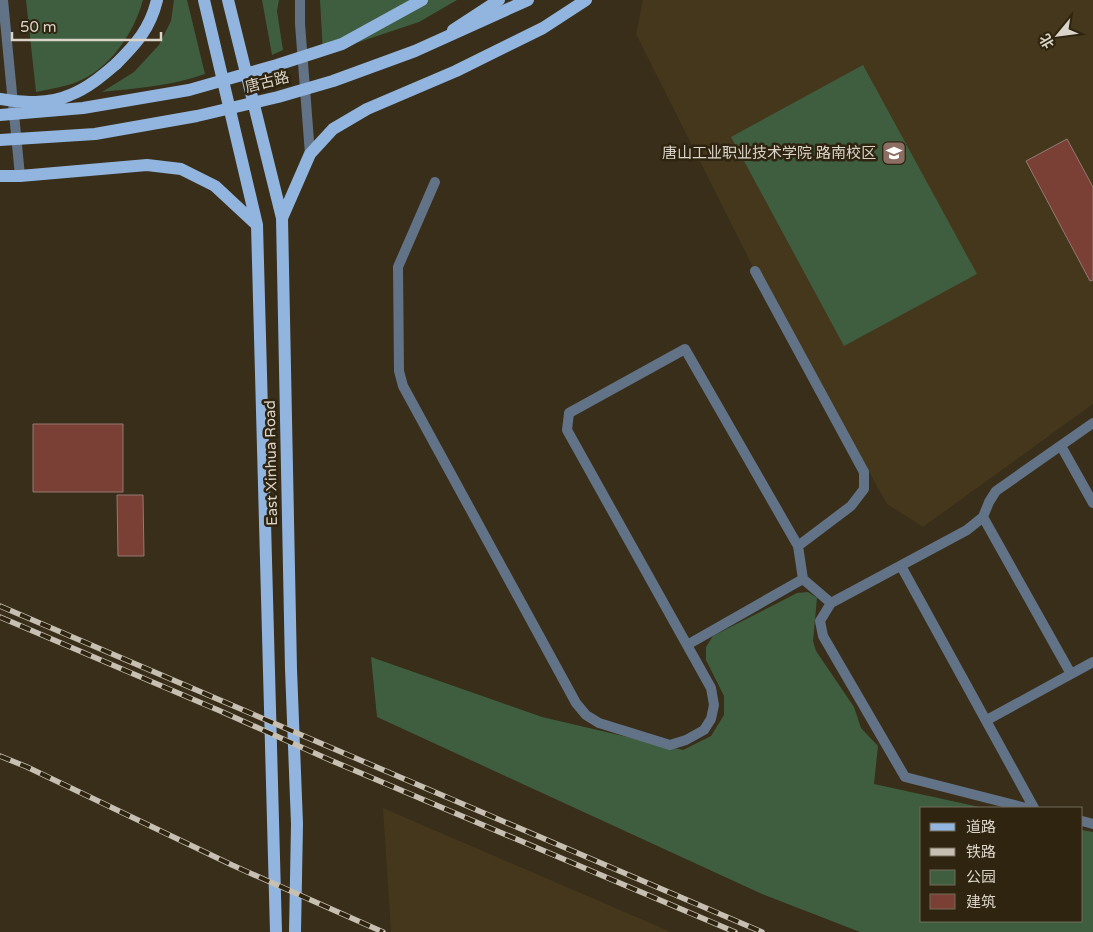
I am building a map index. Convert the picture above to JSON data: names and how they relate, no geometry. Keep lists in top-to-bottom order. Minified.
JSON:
{"streets":{"main road":["唐古路","East Xinhua Road"]},"places":{"school or university":["唐山工业职业技术学院 路南校区"]},"legend":["道路","铁路","公园","建筑"],"scale_bar":"50 m","north":"bottom left"}
